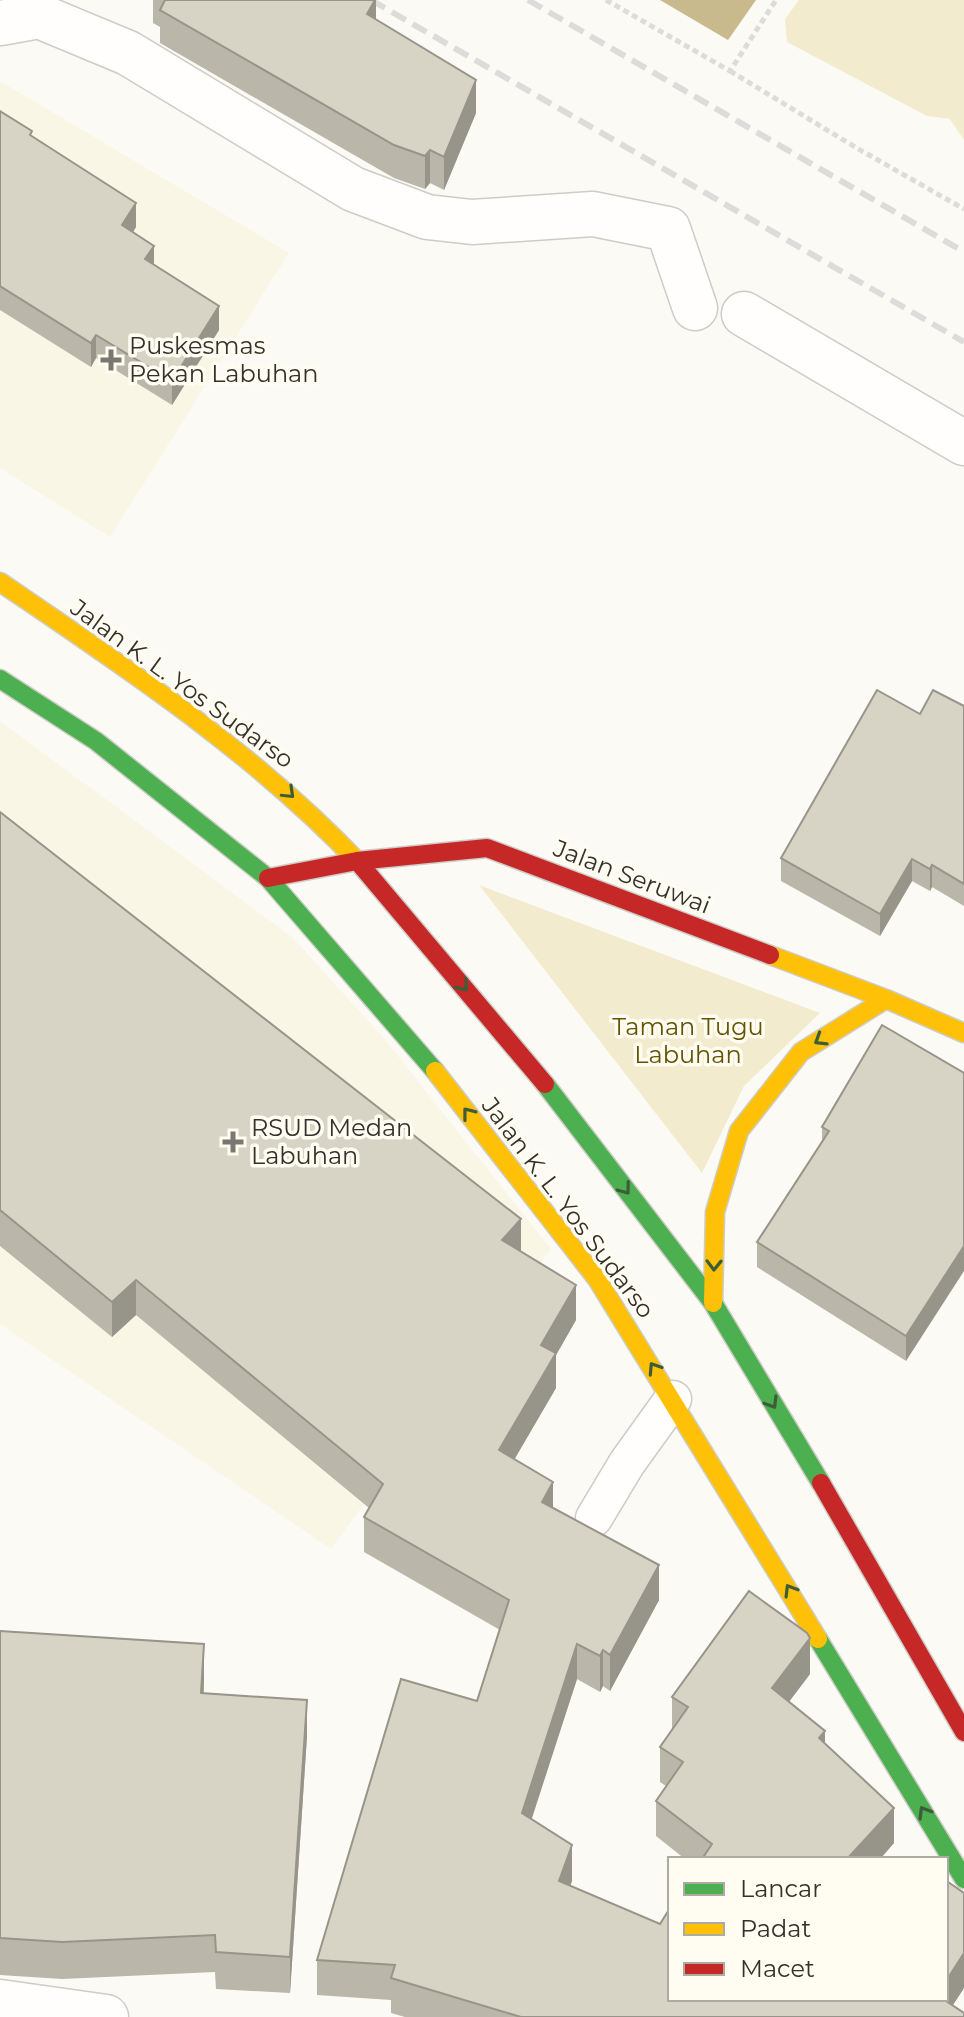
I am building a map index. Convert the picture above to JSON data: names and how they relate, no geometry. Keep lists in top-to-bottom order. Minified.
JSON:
{"streets":{"main road":["Jalan K. L. Yos Sudarso","Jalan Seruwai"]},"crossings":[["Jalan K. L. Yos Sudarso","Jalan Seruwai"]],"parks":["Taman Tugu Labuhan"],"places":{"health":["Puskesmas Pekan Labuhan","RSUD Medan Labuhan"]},"legend":["Lancar","Padat","Macet"]}
